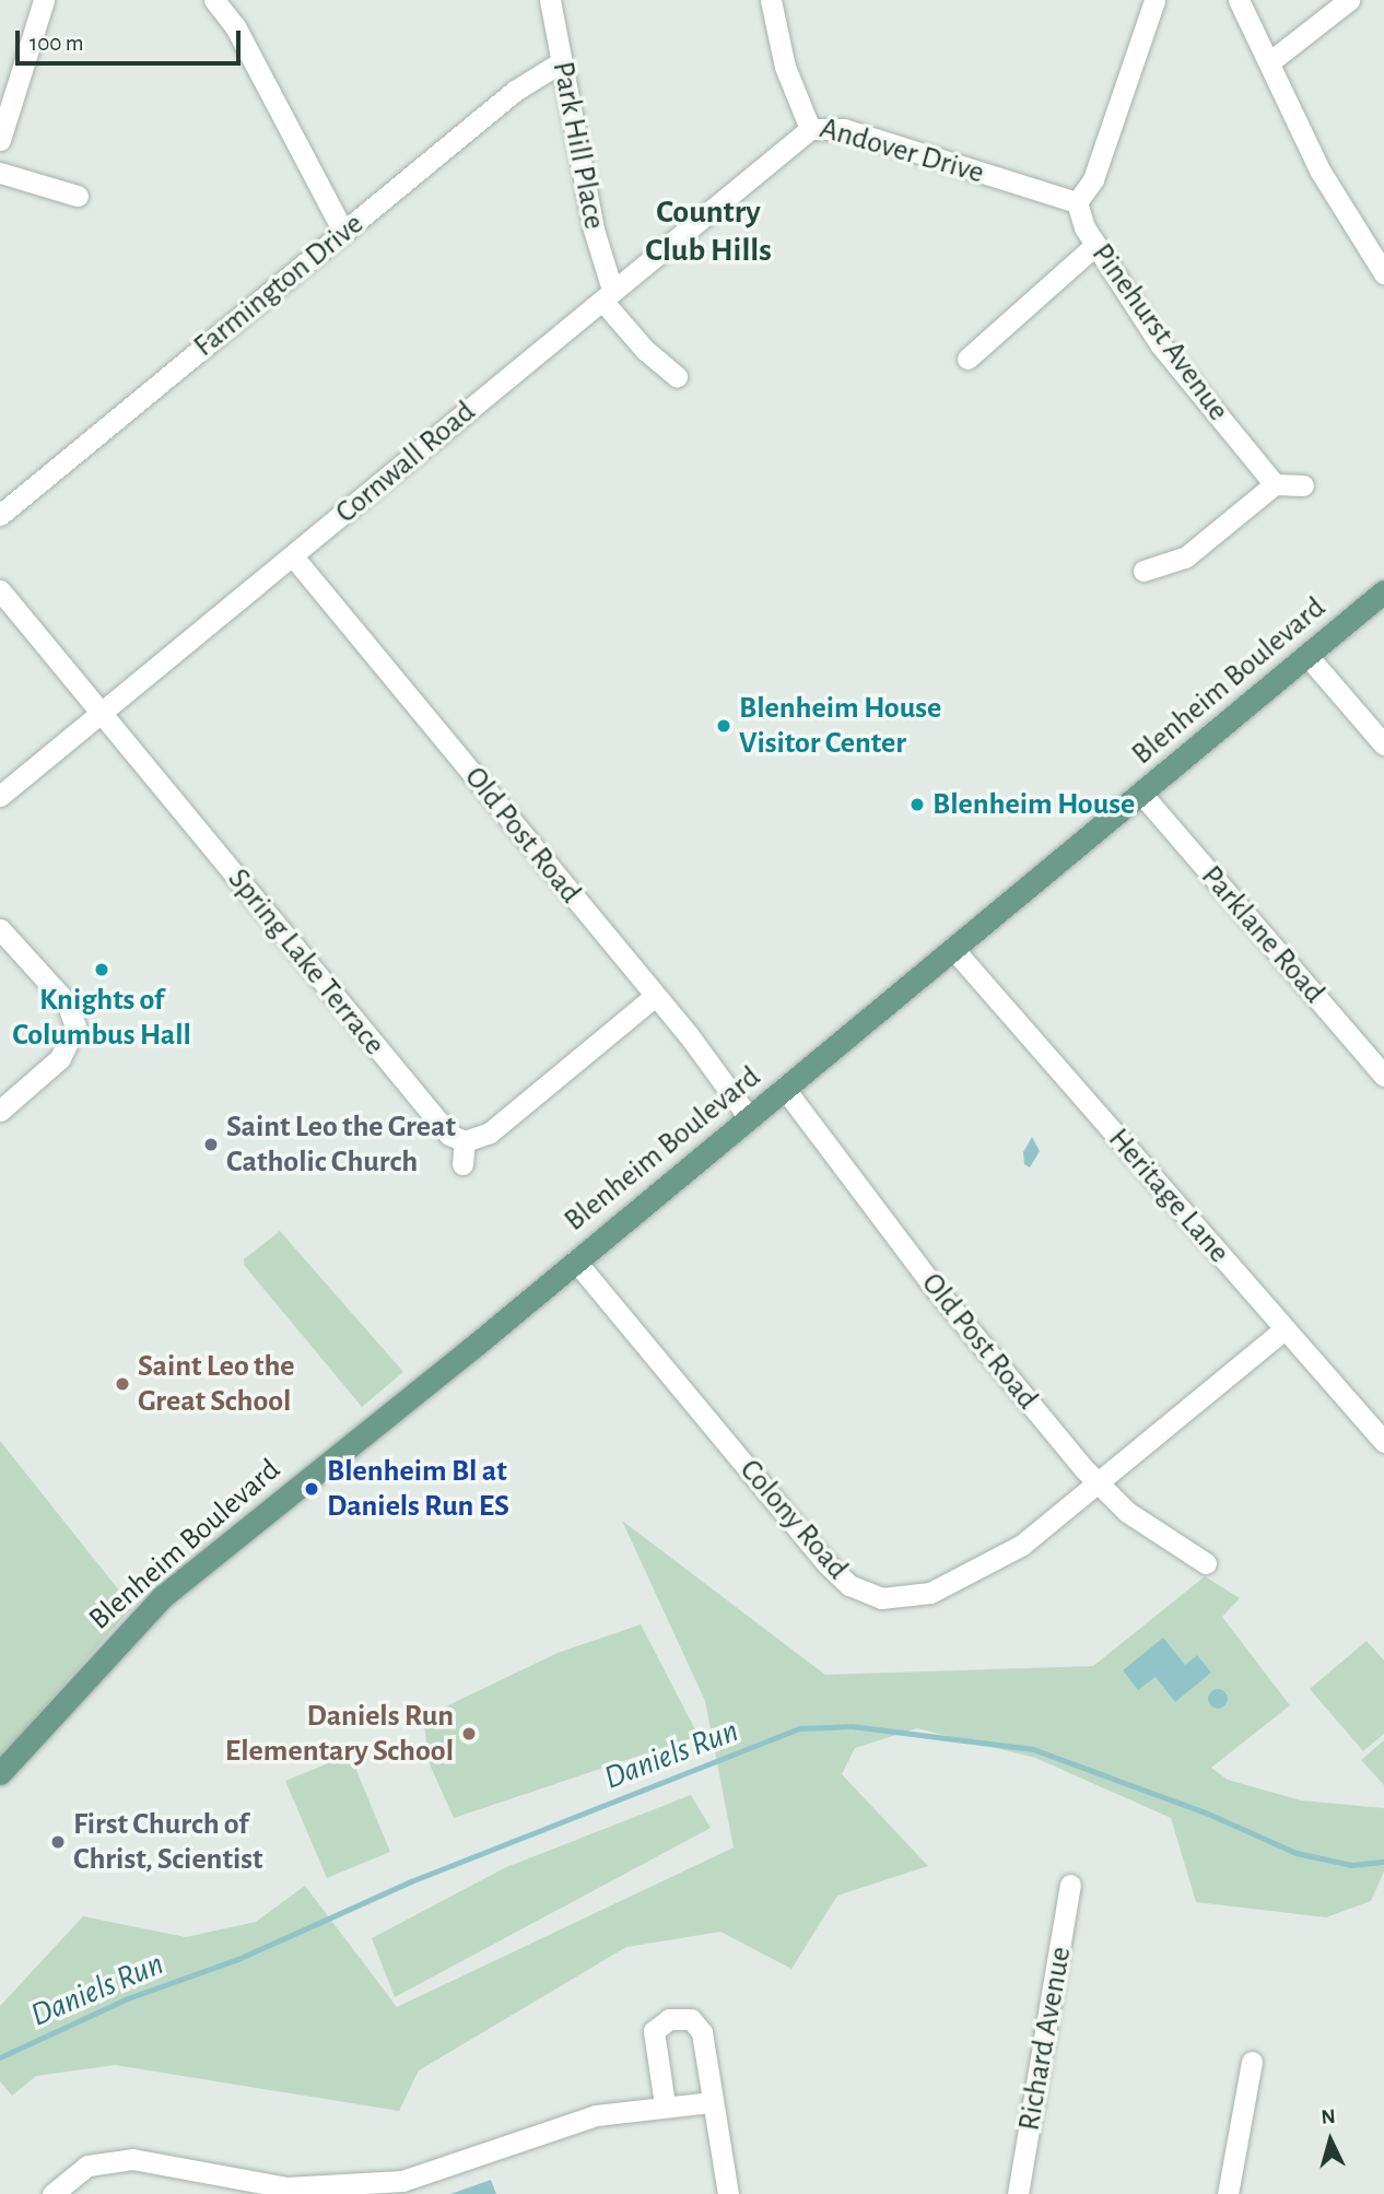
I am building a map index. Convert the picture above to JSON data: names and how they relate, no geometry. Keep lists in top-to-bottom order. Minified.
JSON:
{"streets":{"main road":["Blenheim Boulevard"],"street":["Park Hill Place","Andover Drive","Farmington Drive","Pinehurst Avenue","Cornwall Road","Old Post Road","Parklane Road","Spring Lake Terrace","Heritage Lane","Colony Road","Richard Avenue"]},"crossings":[["Park Hill Place","Farmington Drive"],["Park Hill Place","Cornwall Road"],["Andover Drive","Pinehurst Avenue"],["Andover Drive","Cornwall Road"],["Cornwall Road","Old Post Road"],["Cornwall Road","Spring Lake Terrace"],["Blenheim Boulevard","Old Post Road"],["Blenheim Boulevard","Parklane Road"],["Blenheim Boulevard","Heritage Lane"],["Blenheim Boulevard","Colony Road"],["Old Post Road","Colony Road"],["Heritage Lane","Colony Road"]],"districts":["Country Club Hills"],"water":["Daniels Run"],"places":["Blenheim House Visitor Center","Blenheim House","Knights of Columbus Hall","Saint Leo the Great Catholic Church","Saint Leo the Great School","Blenheim Bl at Daniels Run ES","Daniels Run Elementary School","First Church of Christ, Scientist"],"scale_bar":"100 m","north":"top"}
